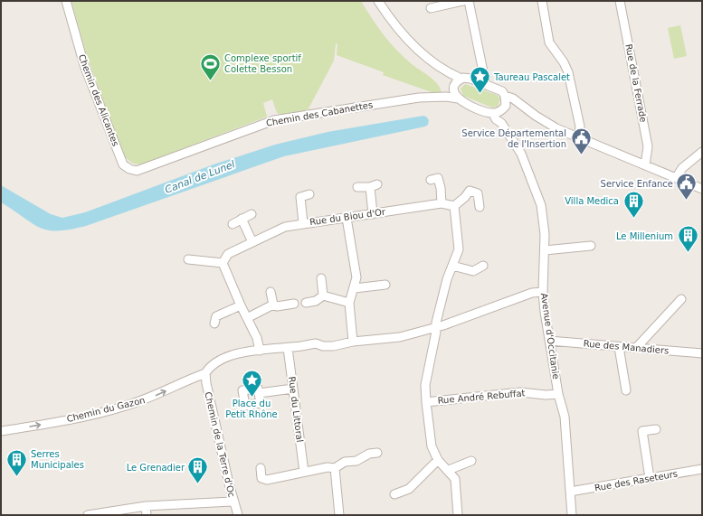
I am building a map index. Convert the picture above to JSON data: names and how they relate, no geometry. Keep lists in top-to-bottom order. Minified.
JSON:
{"streets":{"street":["Rue de la Ferrade","Chemin des Alicantes","Chemin des Cabanettes","Rue du Biou d'Or","Avenue d'Occitanie","Rue des Manadiers","Rue André Rebuffat","Chemin du Gazon","Rue du Littoral","Chemin de la Terre d'Oc","Rue des Raseteurs"]},"crossings":[["Chemin des Alicantes","Chemin des Cabanettes"],["Avenue d'Occitanie","Rue des Manadiers"],["Avenue d'Occitanie","Rue André Rebuffat"],["Avenue d'Occitanie","Rue des Raseteurs"],["Chemin du Gazon","Chemin de la Terre d'Oc"]],"one_way":["Chemin du Gazon"],"water":["Canal de Lunel"],"places":{"sports":["Complexe sportif Colette Besson"],"place":["Taureau Pascalet","Place du Petit Rhône"],"public building":["Service Départemental de l'Insertion","Service Enfance"],"building":["Villa Medica","Le Millenium","Serres Municipales","Le Grenadier"]}}
